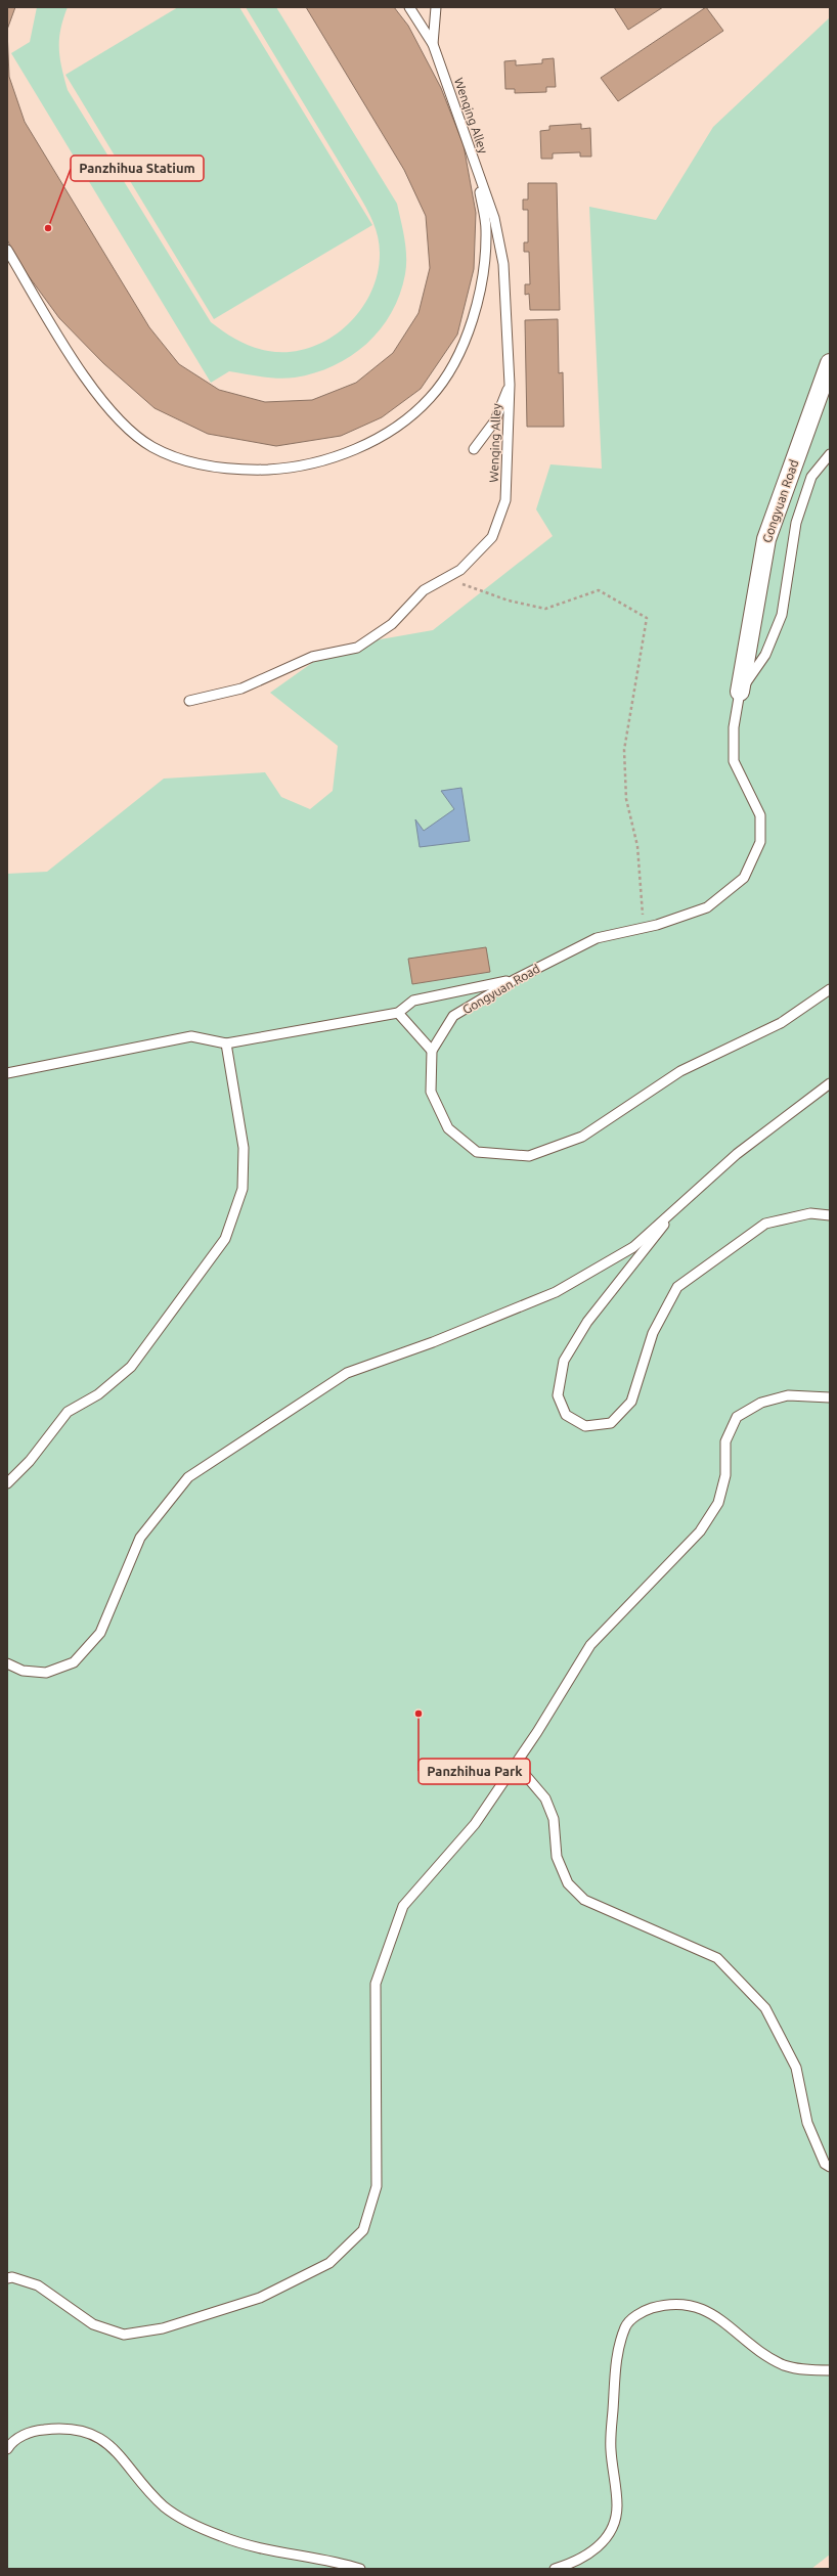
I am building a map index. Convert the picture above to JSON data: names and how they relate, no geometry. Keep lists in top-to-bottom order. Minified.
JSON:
{"streets":{"street":["Gongyuan Road"],"lane":["Wenqing Alley"]},"places":["Panzhihua Statium","Panzhihua Park"]}
